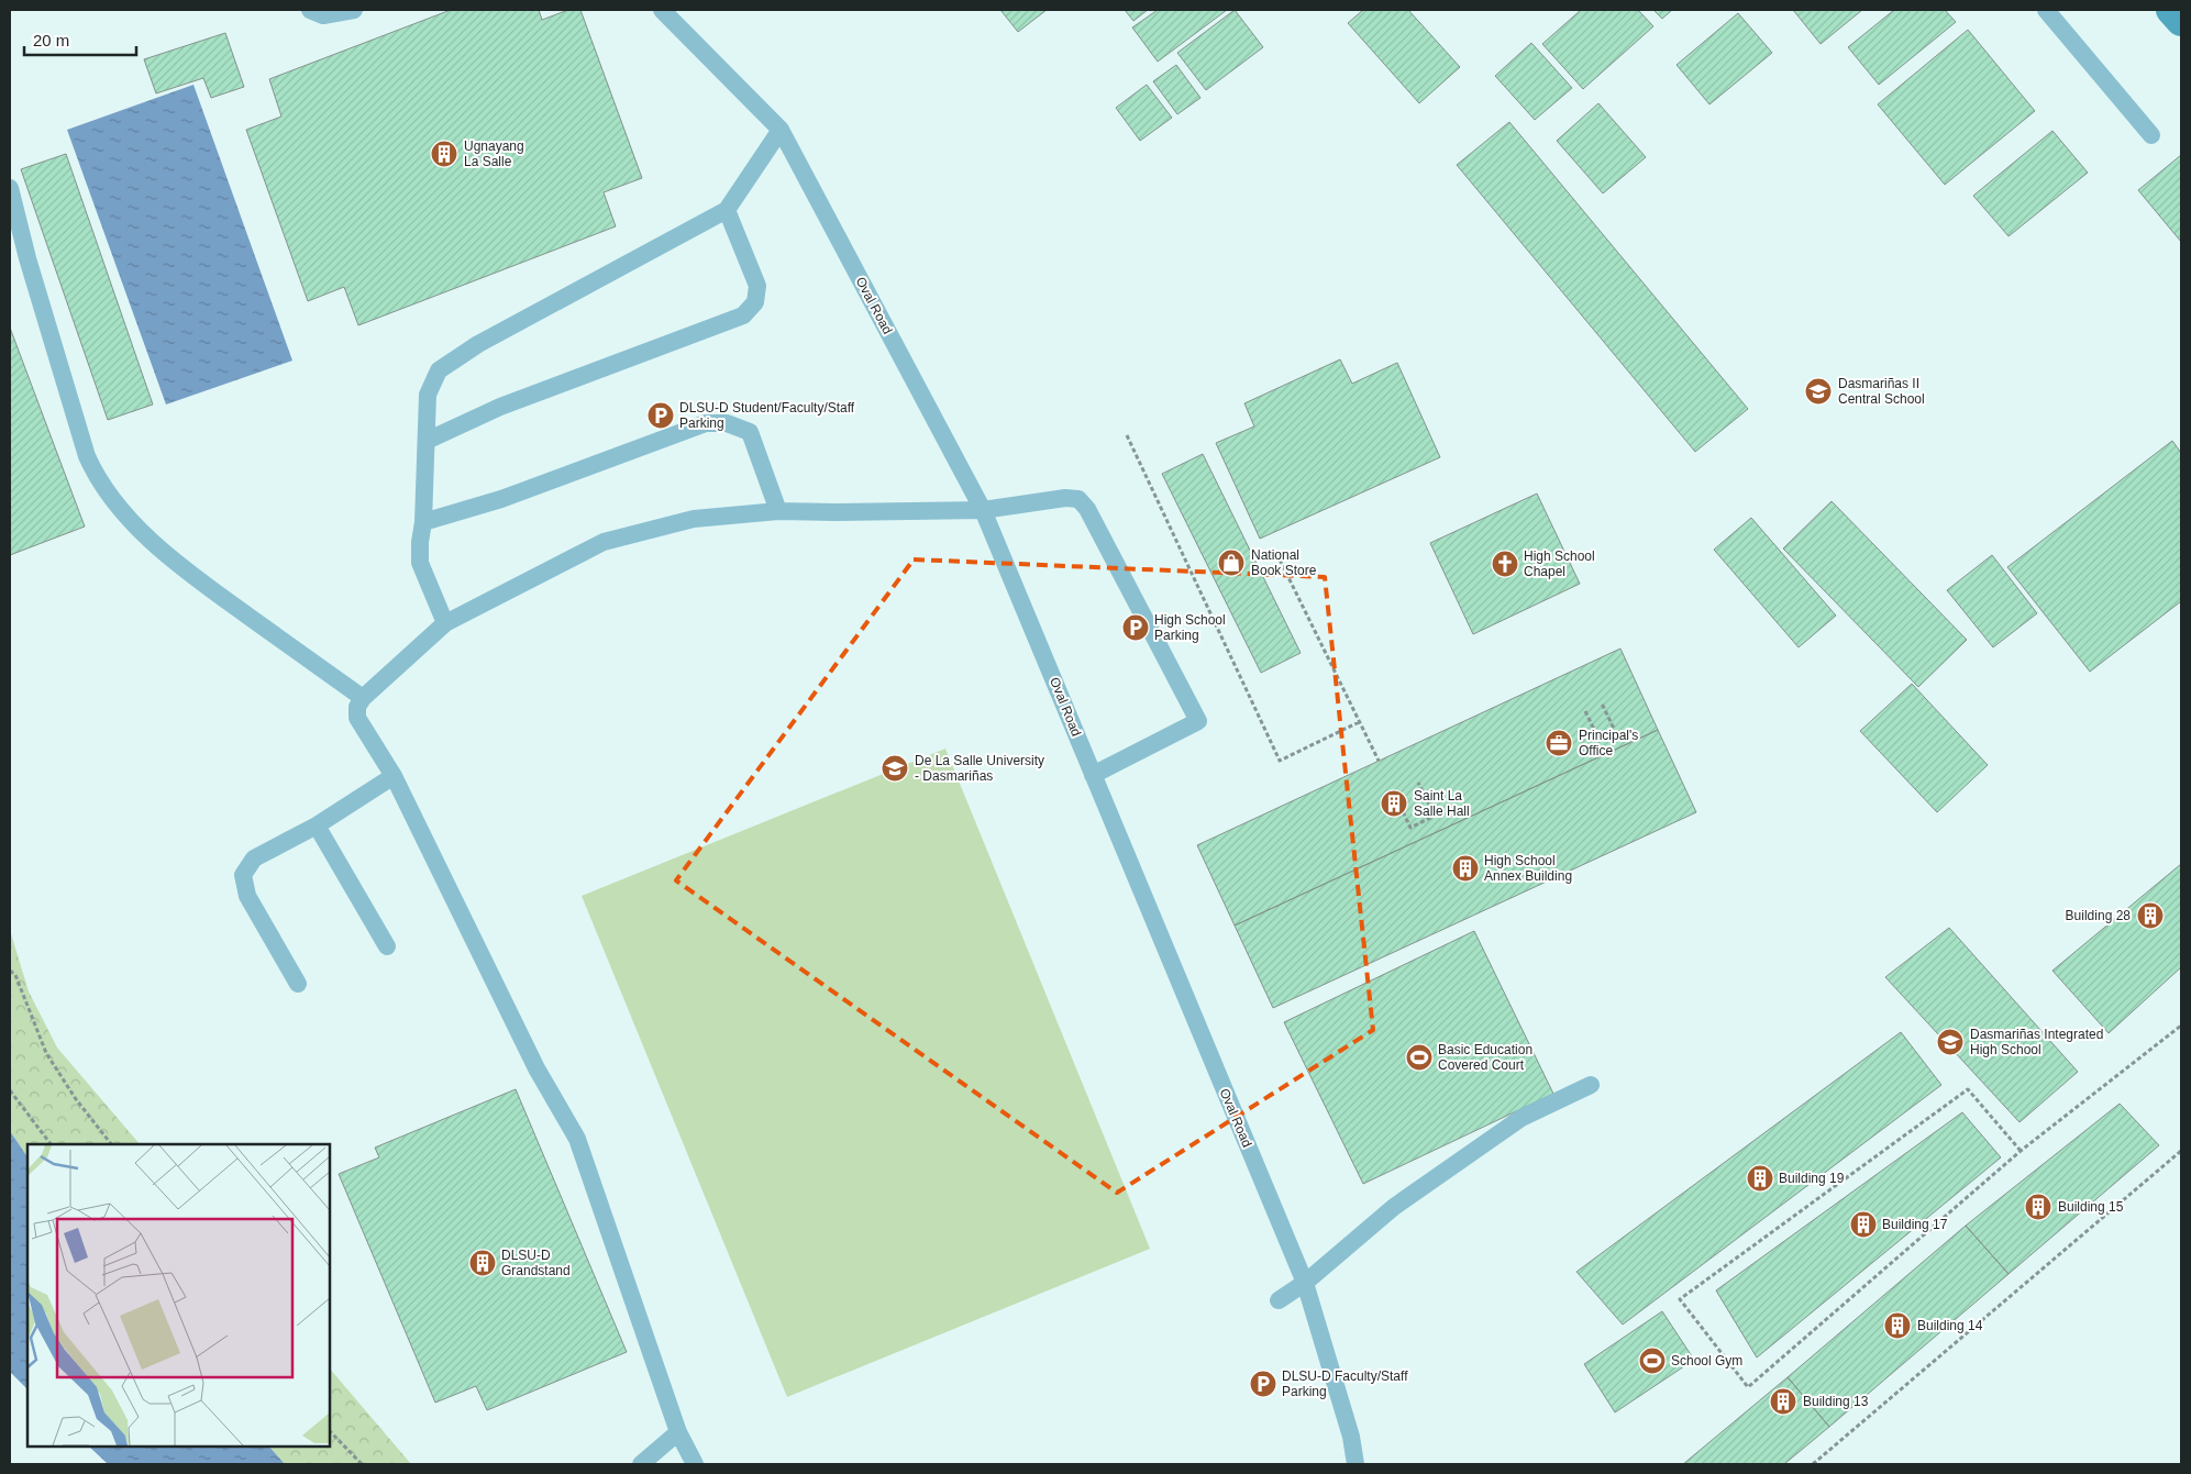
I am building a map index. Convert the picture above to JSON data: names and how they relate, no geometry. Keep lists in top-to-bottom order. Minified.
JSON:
{"streets":{"lane":["Oval Road"]},"places":{"building":["Ugnayang La Salle","Saint La Salle Hall","High School Annex Building","Building 28","Building 19","Building 15","Building 17","DLSU-D Grandstand","Building 14","Building 13"],"school or university":["Dasmariñas II Central School","De La Salle University - Dasmariñas","Dasmariñas Integrated High School"],"parking":["DLSU-D Student/Faculty/Staff Parking","High School Parking","DLSU-D Faculty/Staff Parking"],"shop":["National Book Store"],"church":["High School Chapel"],"office":["Principal's Office"],"sports":["Basic Education Covered Court","School Gym"]},"scale_bar":"20 m"}
